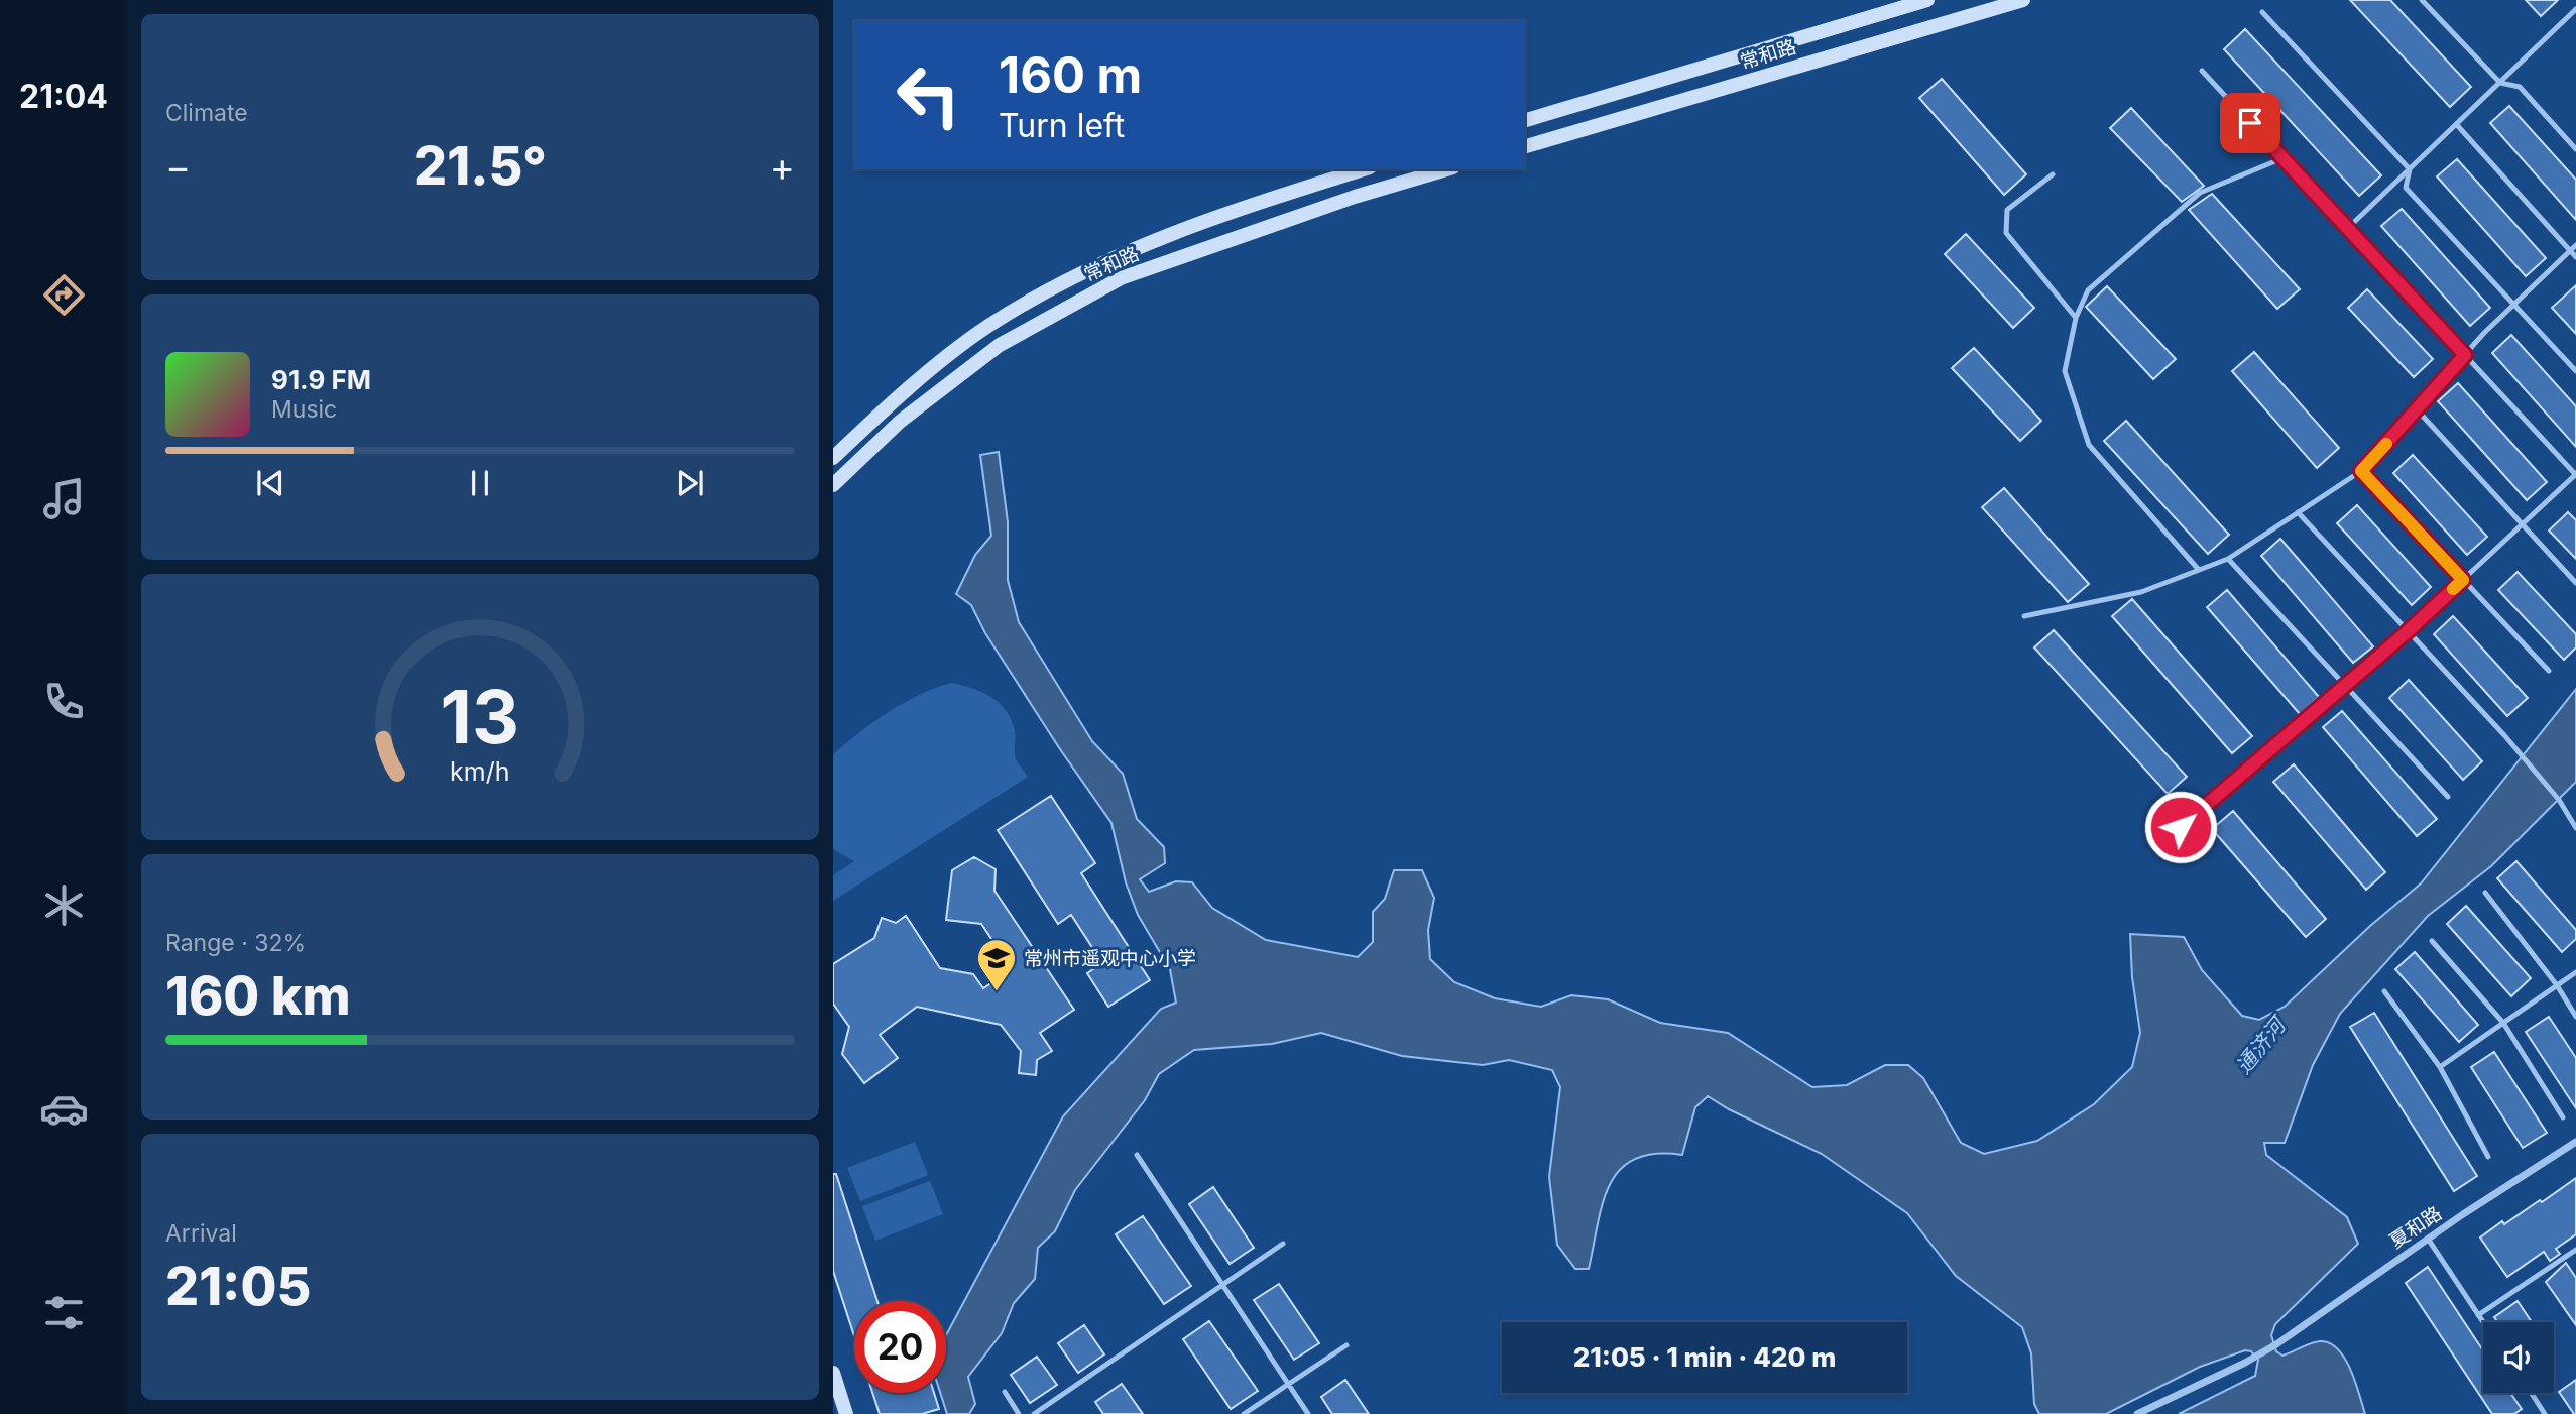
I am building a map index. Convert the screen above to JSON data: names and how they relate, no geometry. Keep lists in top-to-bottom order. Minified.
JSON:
{"streets":{"street":["常和路","夏和路"]},"water":["通济河"],"places":{"school or university":["常州市遥观中心小学"]},"page":{"tabs":"21:04","tile":["Climate",["Range · 32%","160 km"],["Arrival","21:05"]],"turn":["160 m","Turn left"],"heat":["−","21.5°","+"],"song":["91.9 FM","Music"],"limit":"20","trip":"21:05 · 1 min · 420 m","gauge":["13","km/h"]}}
